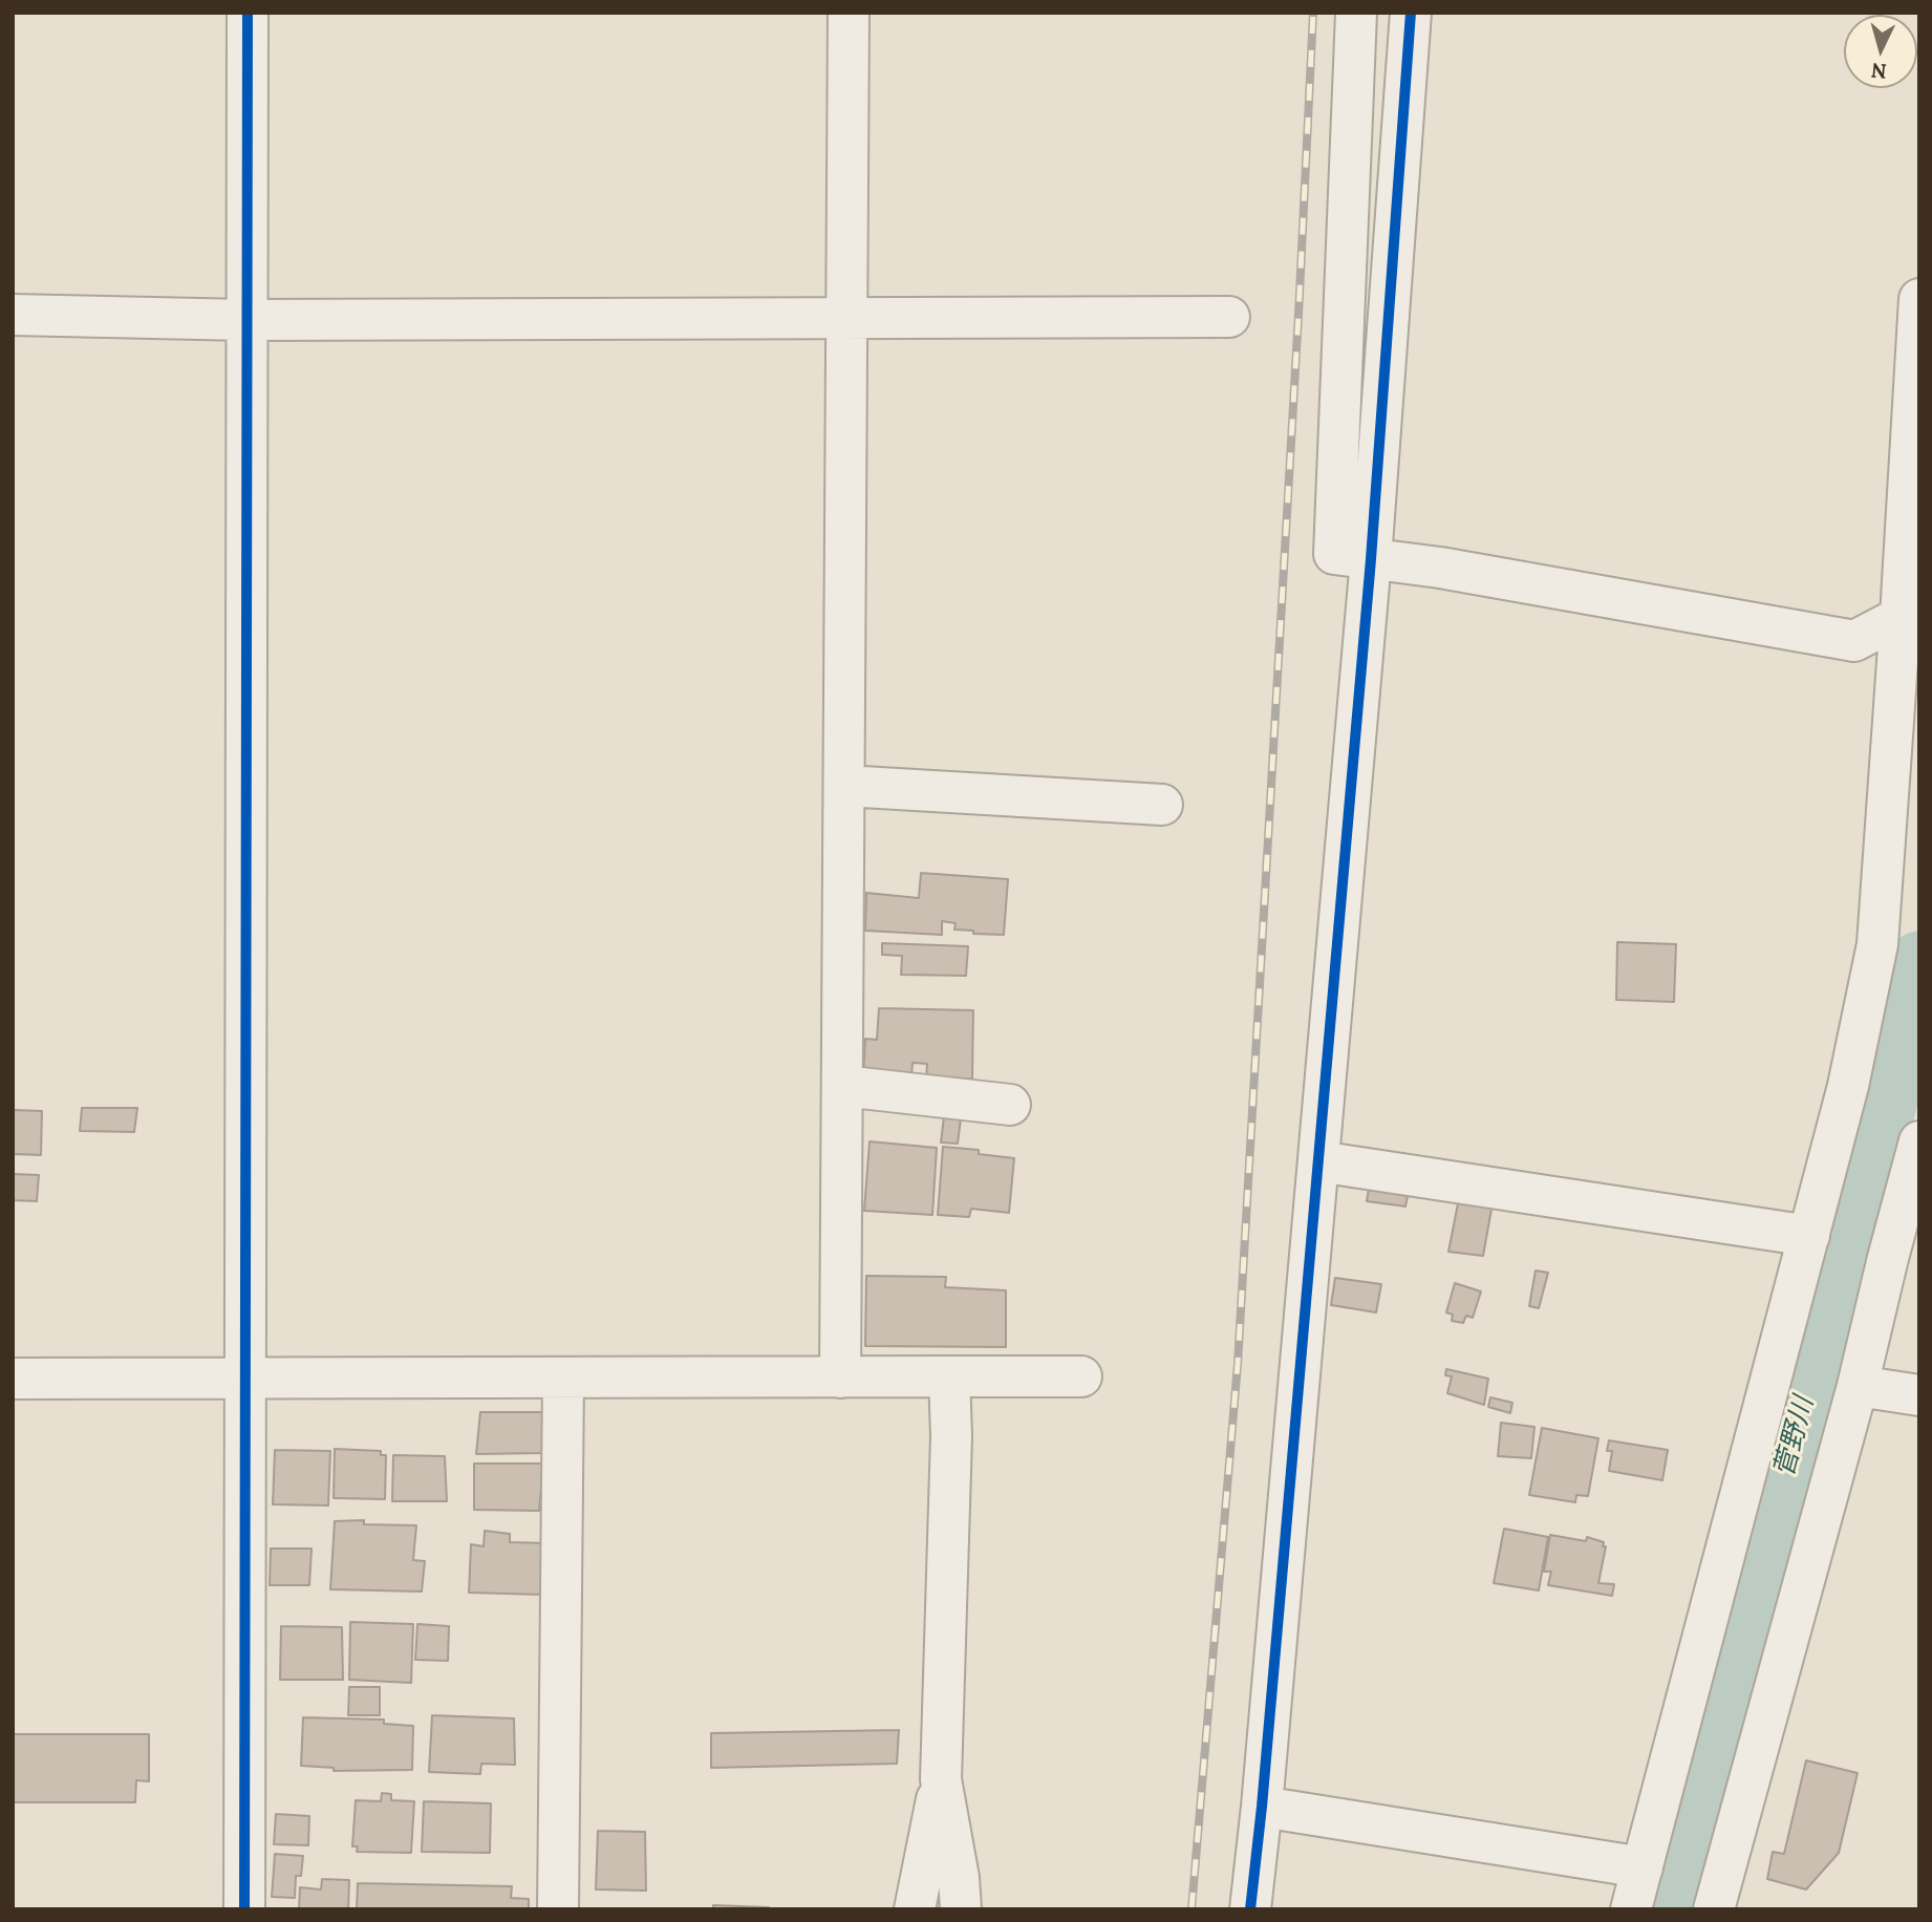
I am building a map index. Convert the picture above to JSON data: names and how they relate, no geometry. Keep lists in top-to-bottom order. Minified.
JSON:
{"water":["菅野川"],"north":"bottom"}
